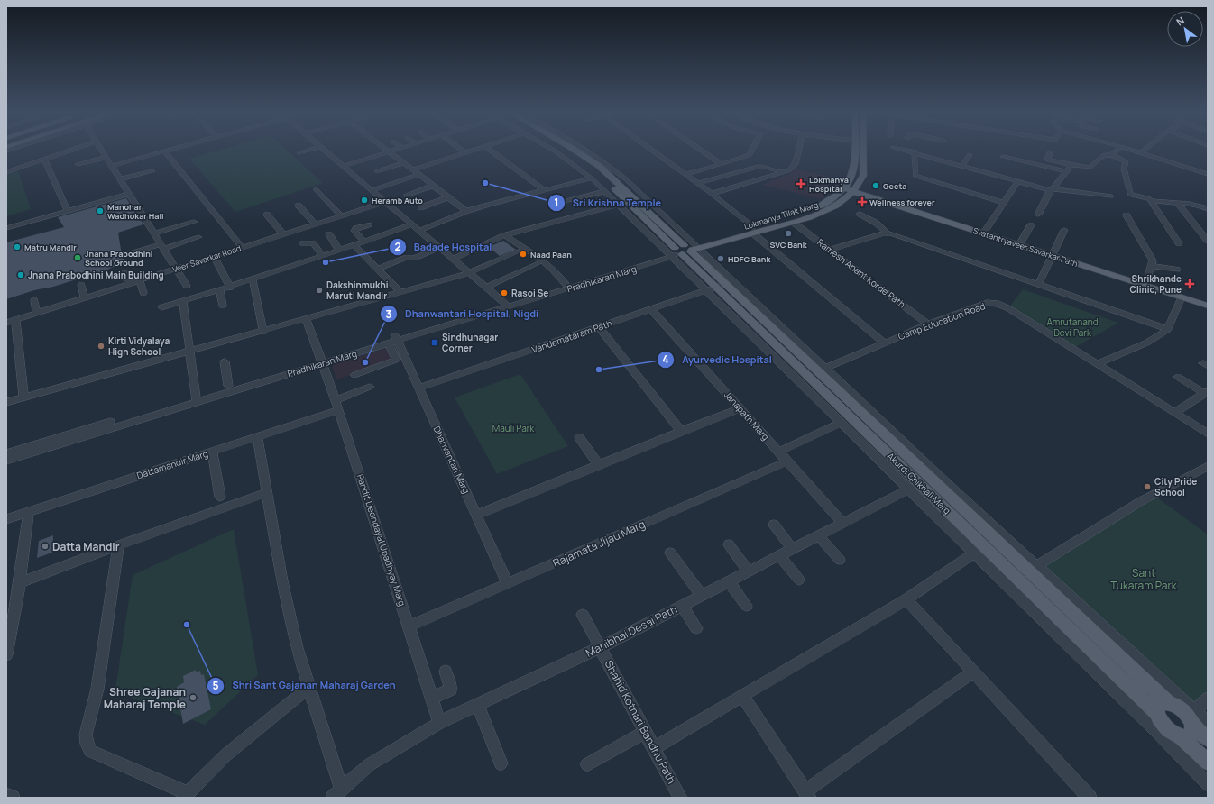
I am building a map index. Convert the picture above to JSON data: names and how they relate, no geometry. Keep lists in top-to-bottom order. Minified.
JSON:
{"streets":{"main road":["Lokmanya Tilak Marg","Svatantryaveer Savarkar Path","Akurdi Chikhali Marg"],"street":["Veer Savarkar Road","Ramesh Anant Korde Path","Pradhikaran Marg","Camp Education Road","Vandemataram Path","Janapath Marg","Dhanvantari Marg","Dattamandir Marg","Pandit Deendayal Upadhyay Marg","Rajamata Jijau Marg","Manibhai Desai Path","Shahid Kothari Bandhu Path"]},"crossings":[["Lokmanya Tilak Marg","Svatantryaveer Savarkar Path"],["Lokmanya Tilak Marg","Ramesh Anant Korde Path"],["Lokmanya Tilak Marg","Pradhikaran Marg"],["Lokmanya Tilak Marg","Akurdi Chikhali Marg"],["Ramesh Anant Korde Path","Camp Education Road"],["Pradhikaran Marg","Dhanvantari Marg"],["Pradhikaran Marg","Akurdi Chikhali Marg"],["Pradhikaran Marg","Pandit Deendayal Upadhyay Marg"],["Camp Education Road","Akurdi Chikhali Marg"],["Vandemataram Path","Janapath Marg"],["Vandemataram Path","Dhanvantari Marg"],["Vandemataram Path","Akurdi Chikhali Marg"],["Janapath Marg","Rajamata Jijau Marg"],["Janapath Marg","Manibhai Desai Path"],["Dhanvantari Marg","Rajamata Jijau Marg"],["Dattamandir Marg","Pandit Deendayal Upadhyay Marg"],["Akurdi Chikhali Marg","Manibhai Desai Path"],["Pandit Deendayal Upadhyay Marg","Rajamata Jijau Marg"],["Pandit Deendayal Upadhyay Marg","Manibhai Desai Path"],["Manibhai Desai Path","Shahid Kothari Bandhu Path"]],"parks":["Amrutanand Devi Park","Mauli Park","Sant Tukaram Park"],"places":{"other":["Sri Krishna Temple","Geeta","Heramb Auto","Manohar Wadhokar Hall","SVC Bank","Matru Mandir","Naad Paan","Jnana Prabodhini School Ground","HDFC Bank","Badade Hospital","Jnana Prabodhini Main Building","Dakshinmukhi Maruti Mandir","Rasoi Se","Kirti Vidyalaya High School","Dhanwantari Hospital, Nigdi","Ayurvedic Hospital","City Pride School","Datta Mandir","Shri Sant Gajanan Maharaj Garden","Shree Gajanan Maharaj Temple"],"health":["Lokmanya Hospital","Wellness forever","Shrikhande Clinic, Pune"],"transit":["Sindhunagar Corner"]},"north":"top left"}
